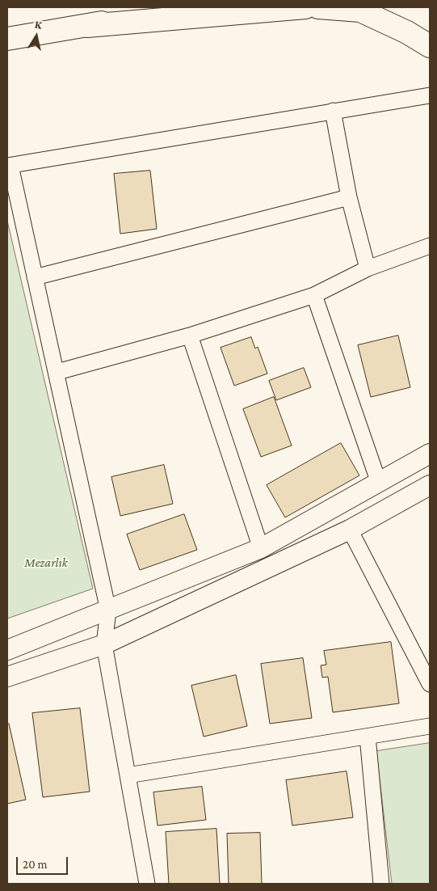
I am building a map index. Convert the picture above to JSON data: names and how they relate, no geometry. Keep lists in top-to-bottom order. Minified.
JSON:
{"parks":["Mezarlık"],"scale_bar":"20 m","north":"top"}
